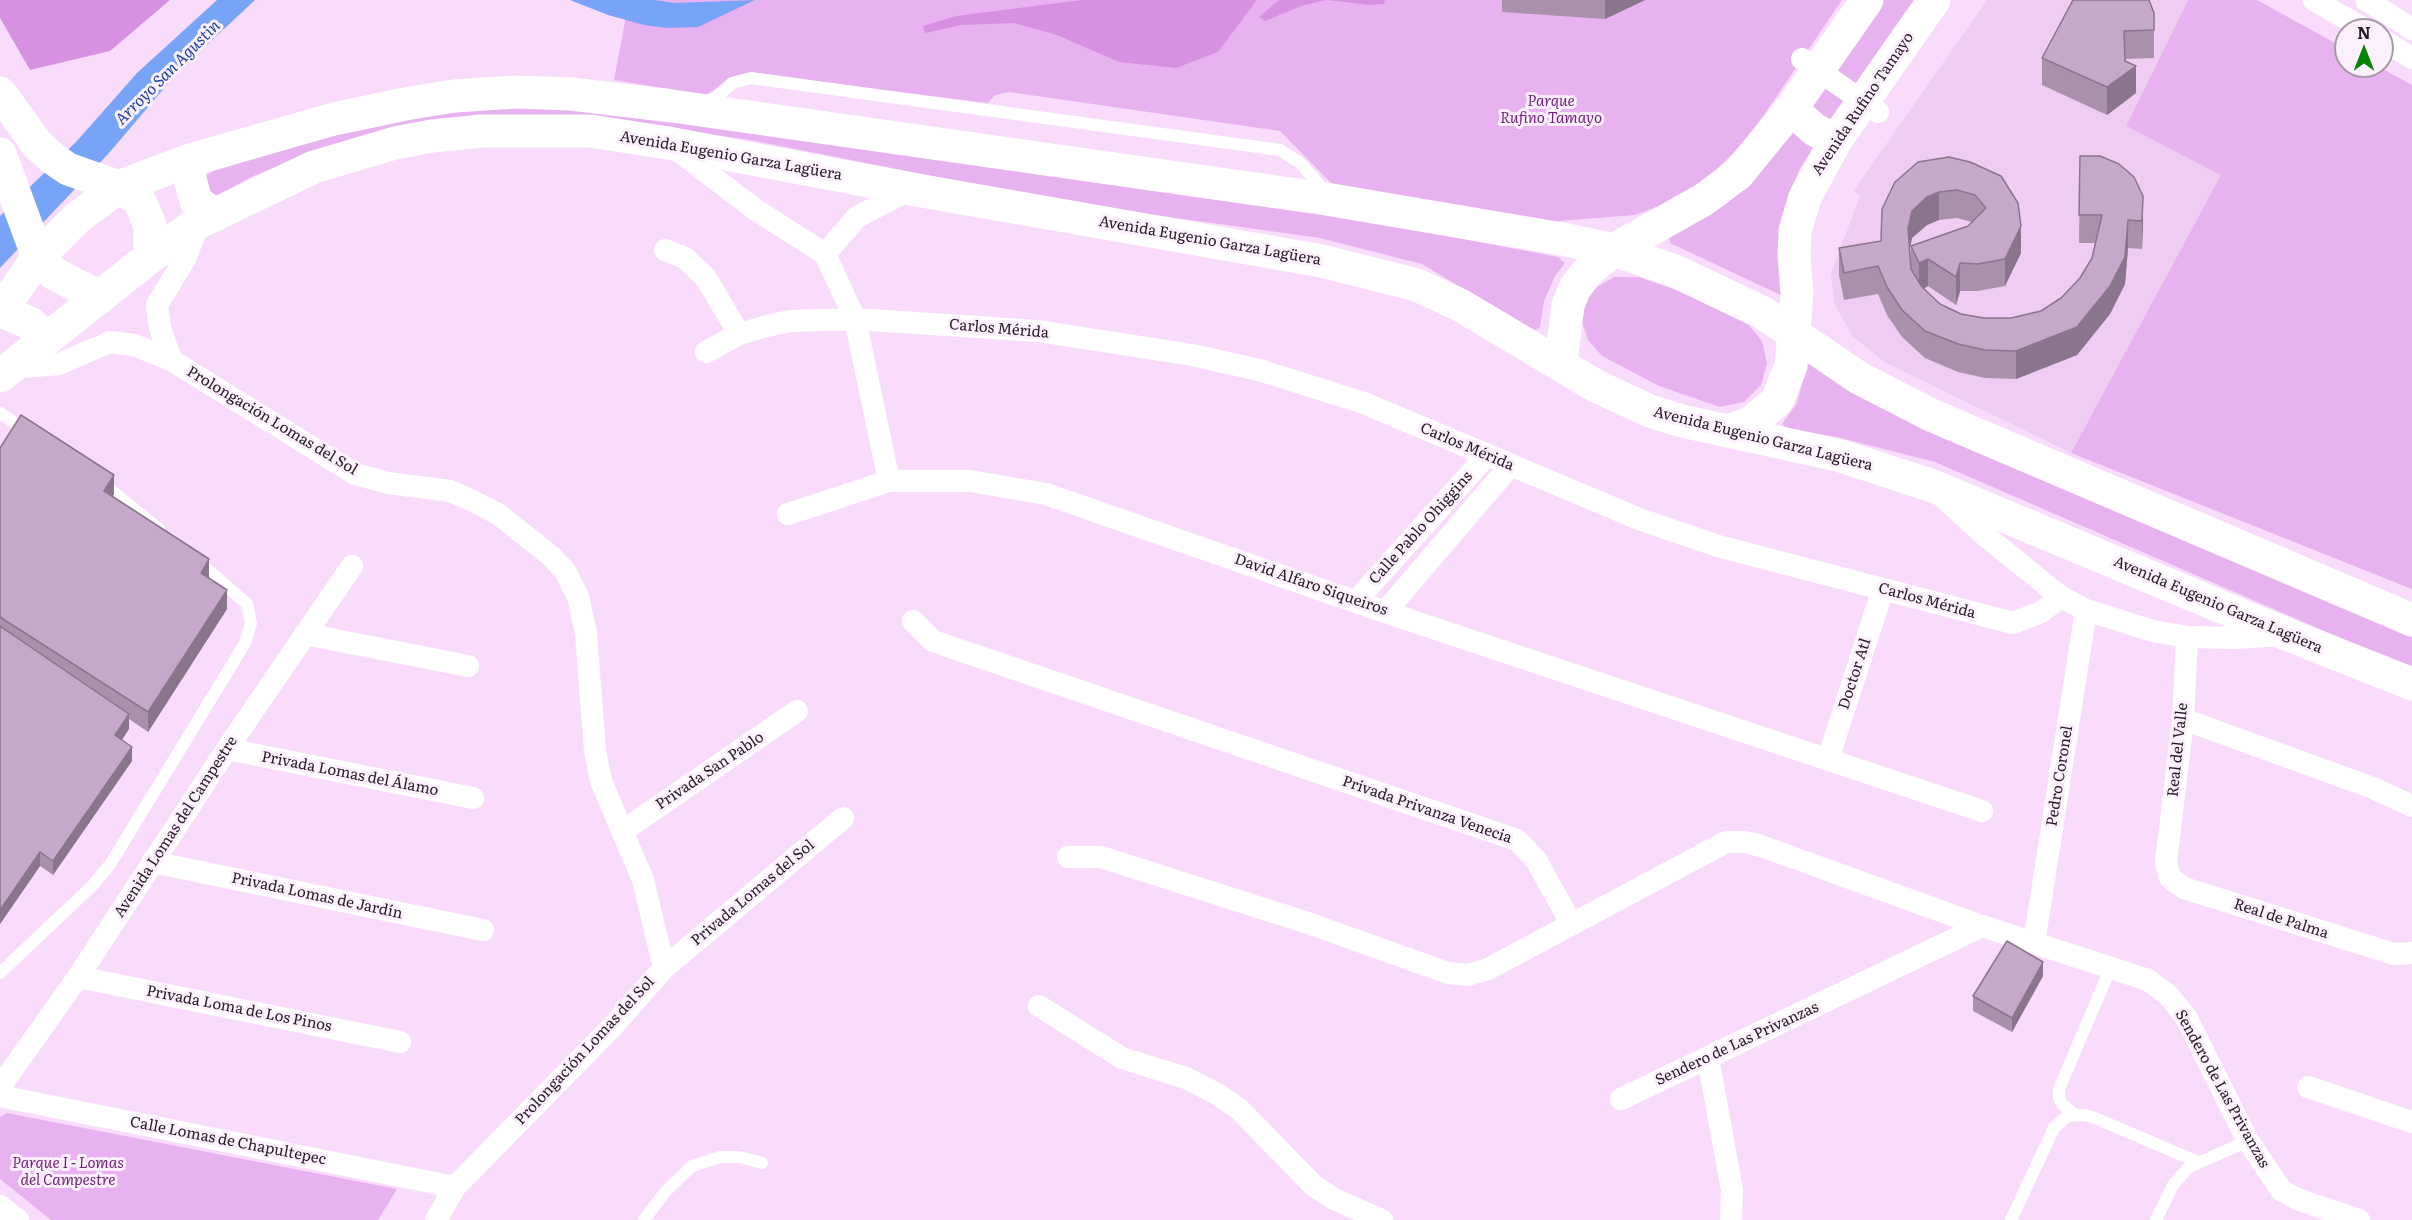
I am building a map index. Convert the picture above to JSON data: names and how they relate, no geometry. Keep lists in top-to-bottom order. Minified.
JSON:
{"streets":{"main road":["Avenida Rufino Tamayo","Avenida Eugenio Garza Lagüera"],"street":["Carlos Mérida","Prolongación Lomas del Sol","Calle Pablo Ohiggins","David Alfaro Siqueiros","Doctor Atl","Real del Valle","Privada San Pablo","Privada Lomas del Álamo","Pedro Coronel","Privada Privanza Venecia","Avenida Lomas del Campestre","Privada Lomas del Sol","Privada Lomas de Jardín","Real de Palma","Privada Loma de Los Pinos","Sendero de Las Privanzas","Calle Lomas de Chapultepec"]},"crossings":[["Avenida Rufino Tamayo","Avenida Eugenio Garza Lagüera"],["Avenida Eugenio Garza Lagüera","Prolongación Lomas del Sol"],["Carlos Mérida","Calle Pablo Ohiggins"],["Carlos Mérida","Doctor Atl"],["Prolongación Lomas del Sol","Privada San Pablo"],["Prolongación Lomas del Sol","Privada Lomas del Sol"],["Prolongación Lomas del Sol","Calle Lomas de Chapultepec"],["Calle Pablo Ohiggins","David Alfaro Siqueiros"],["David Alfaro Siqueiros","Doctor Atl"],["Real del Valle","Real de Palma"],["Privada Lomas del Álamo","Avenida Lomas del Campestre"],["Pedro Coronel","Sendero de Las Privanzas"],["Privada Privanza Venecia","Sendero de Las Privanzas"],["Avenida Lomas del Campestre","Privada Lomas de Jardín"],["Avenida Lomas del Campestre","Privada Loma de Los Pinos"]],"water":["Arroyo San Agustin"],"parks":["Parque Rufino Tamayo","Parque I - Lomas del Campestre"],"north":"top"}
